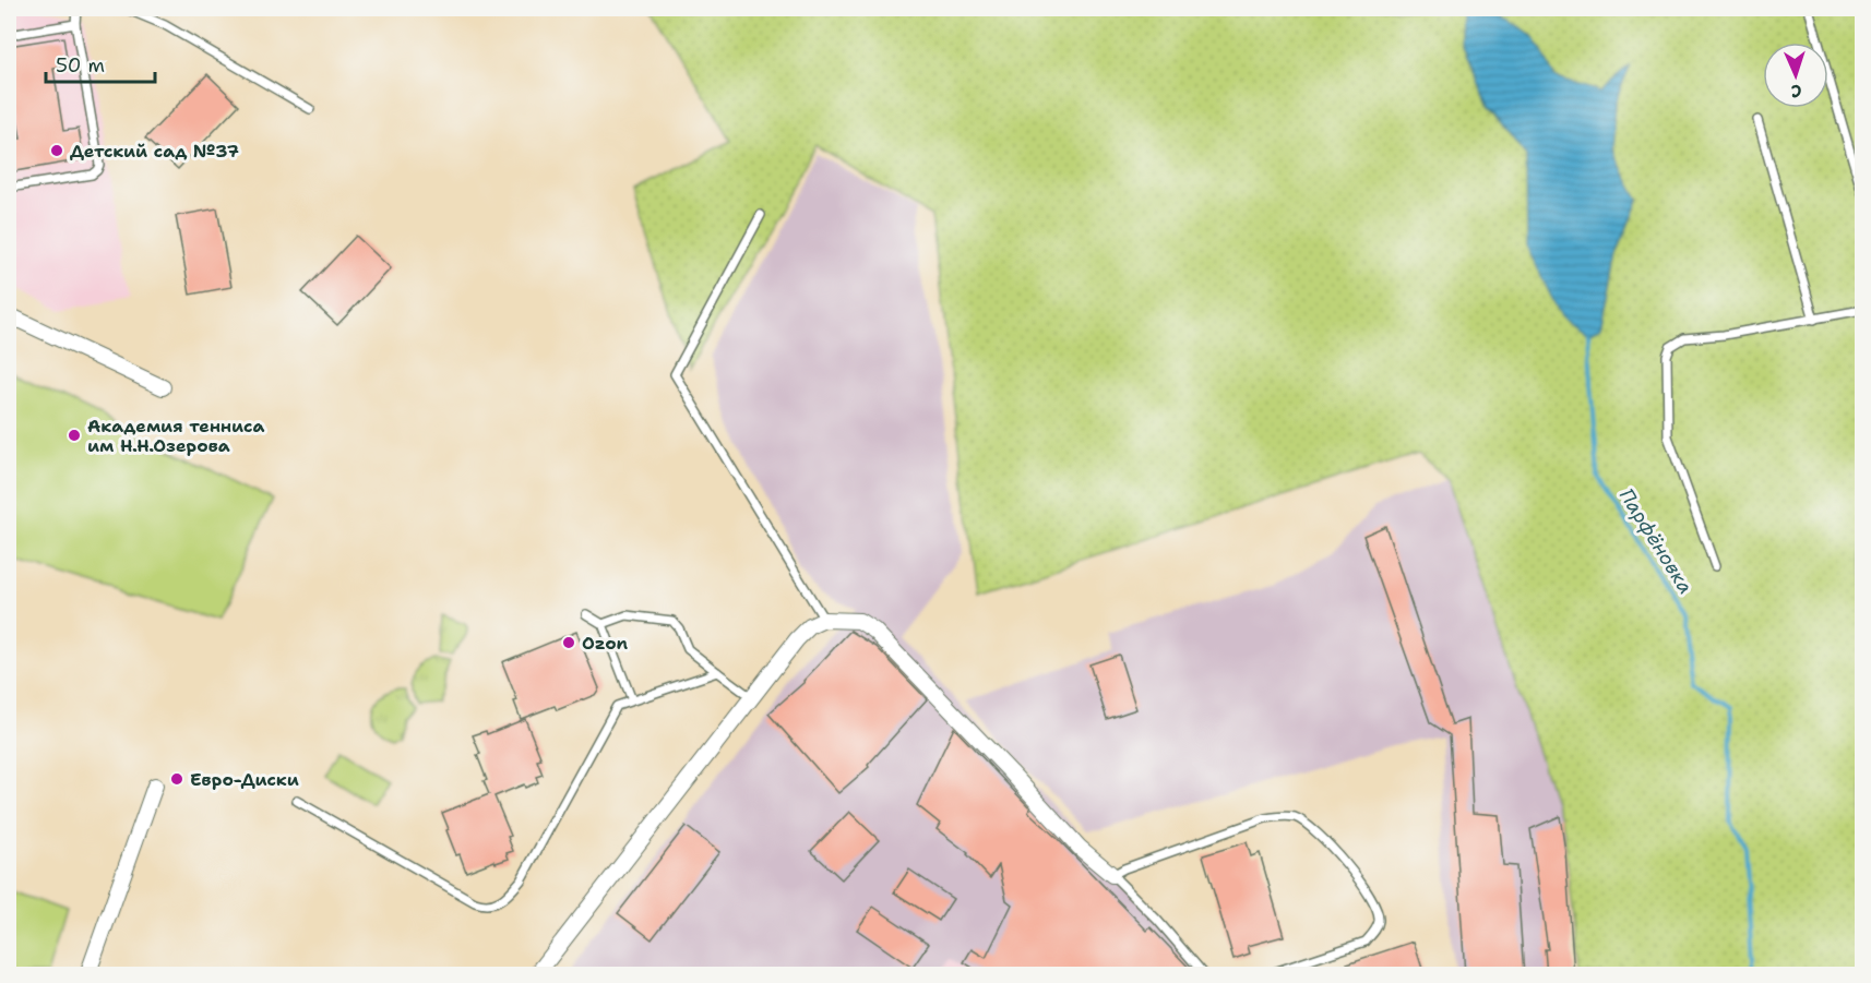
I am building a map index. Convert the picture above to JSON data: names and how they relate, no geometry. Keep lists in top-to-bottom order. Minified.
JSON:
{"water":["Парфёновка"],"places":["Детский сад №37","Академия тенниса им Н.Н.Озерова","Ozon","Евро-Диски"],"scale_bar":"50 m","north":"bottom"}
